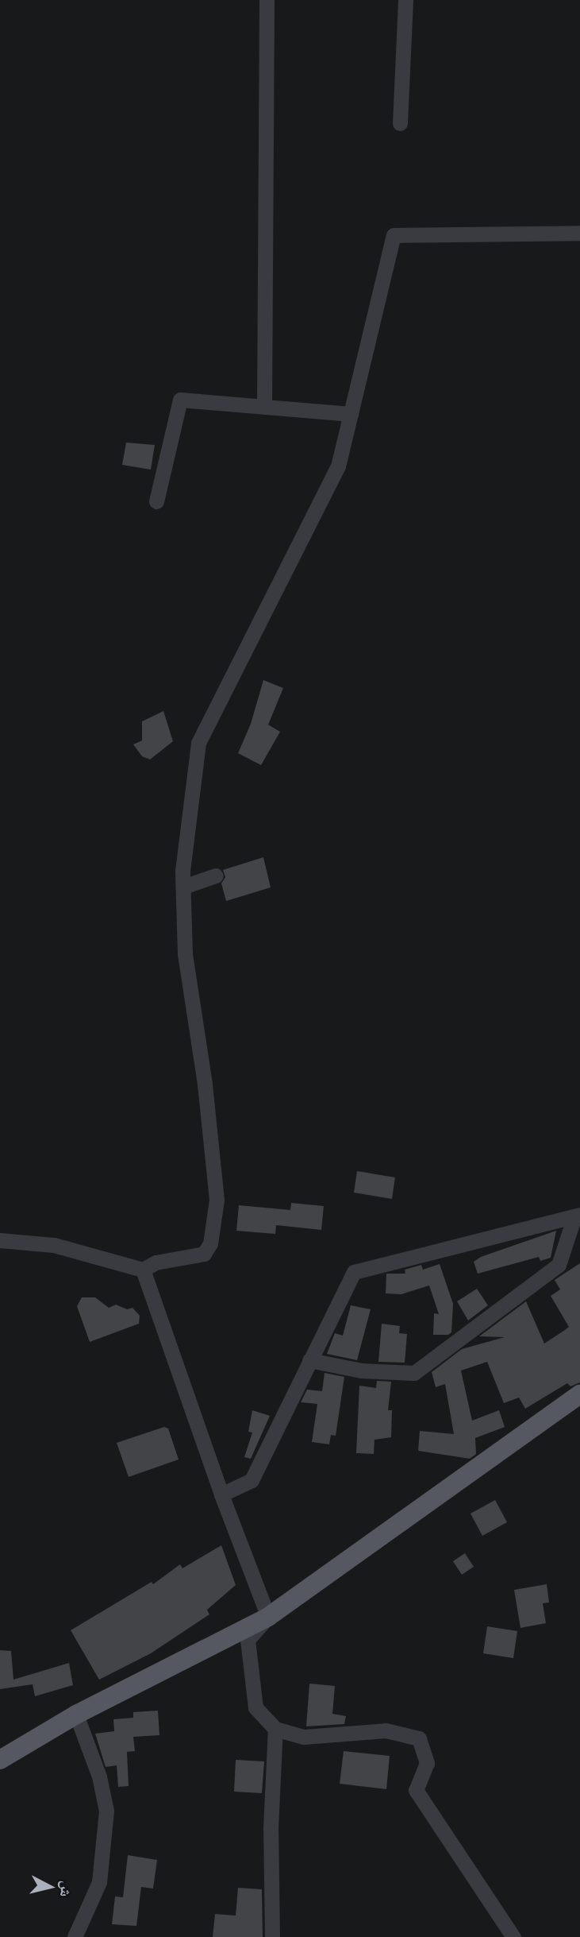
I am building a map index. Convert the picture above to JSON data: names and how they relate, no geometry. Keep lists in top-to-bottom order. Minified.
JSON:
{"north":"right"}
